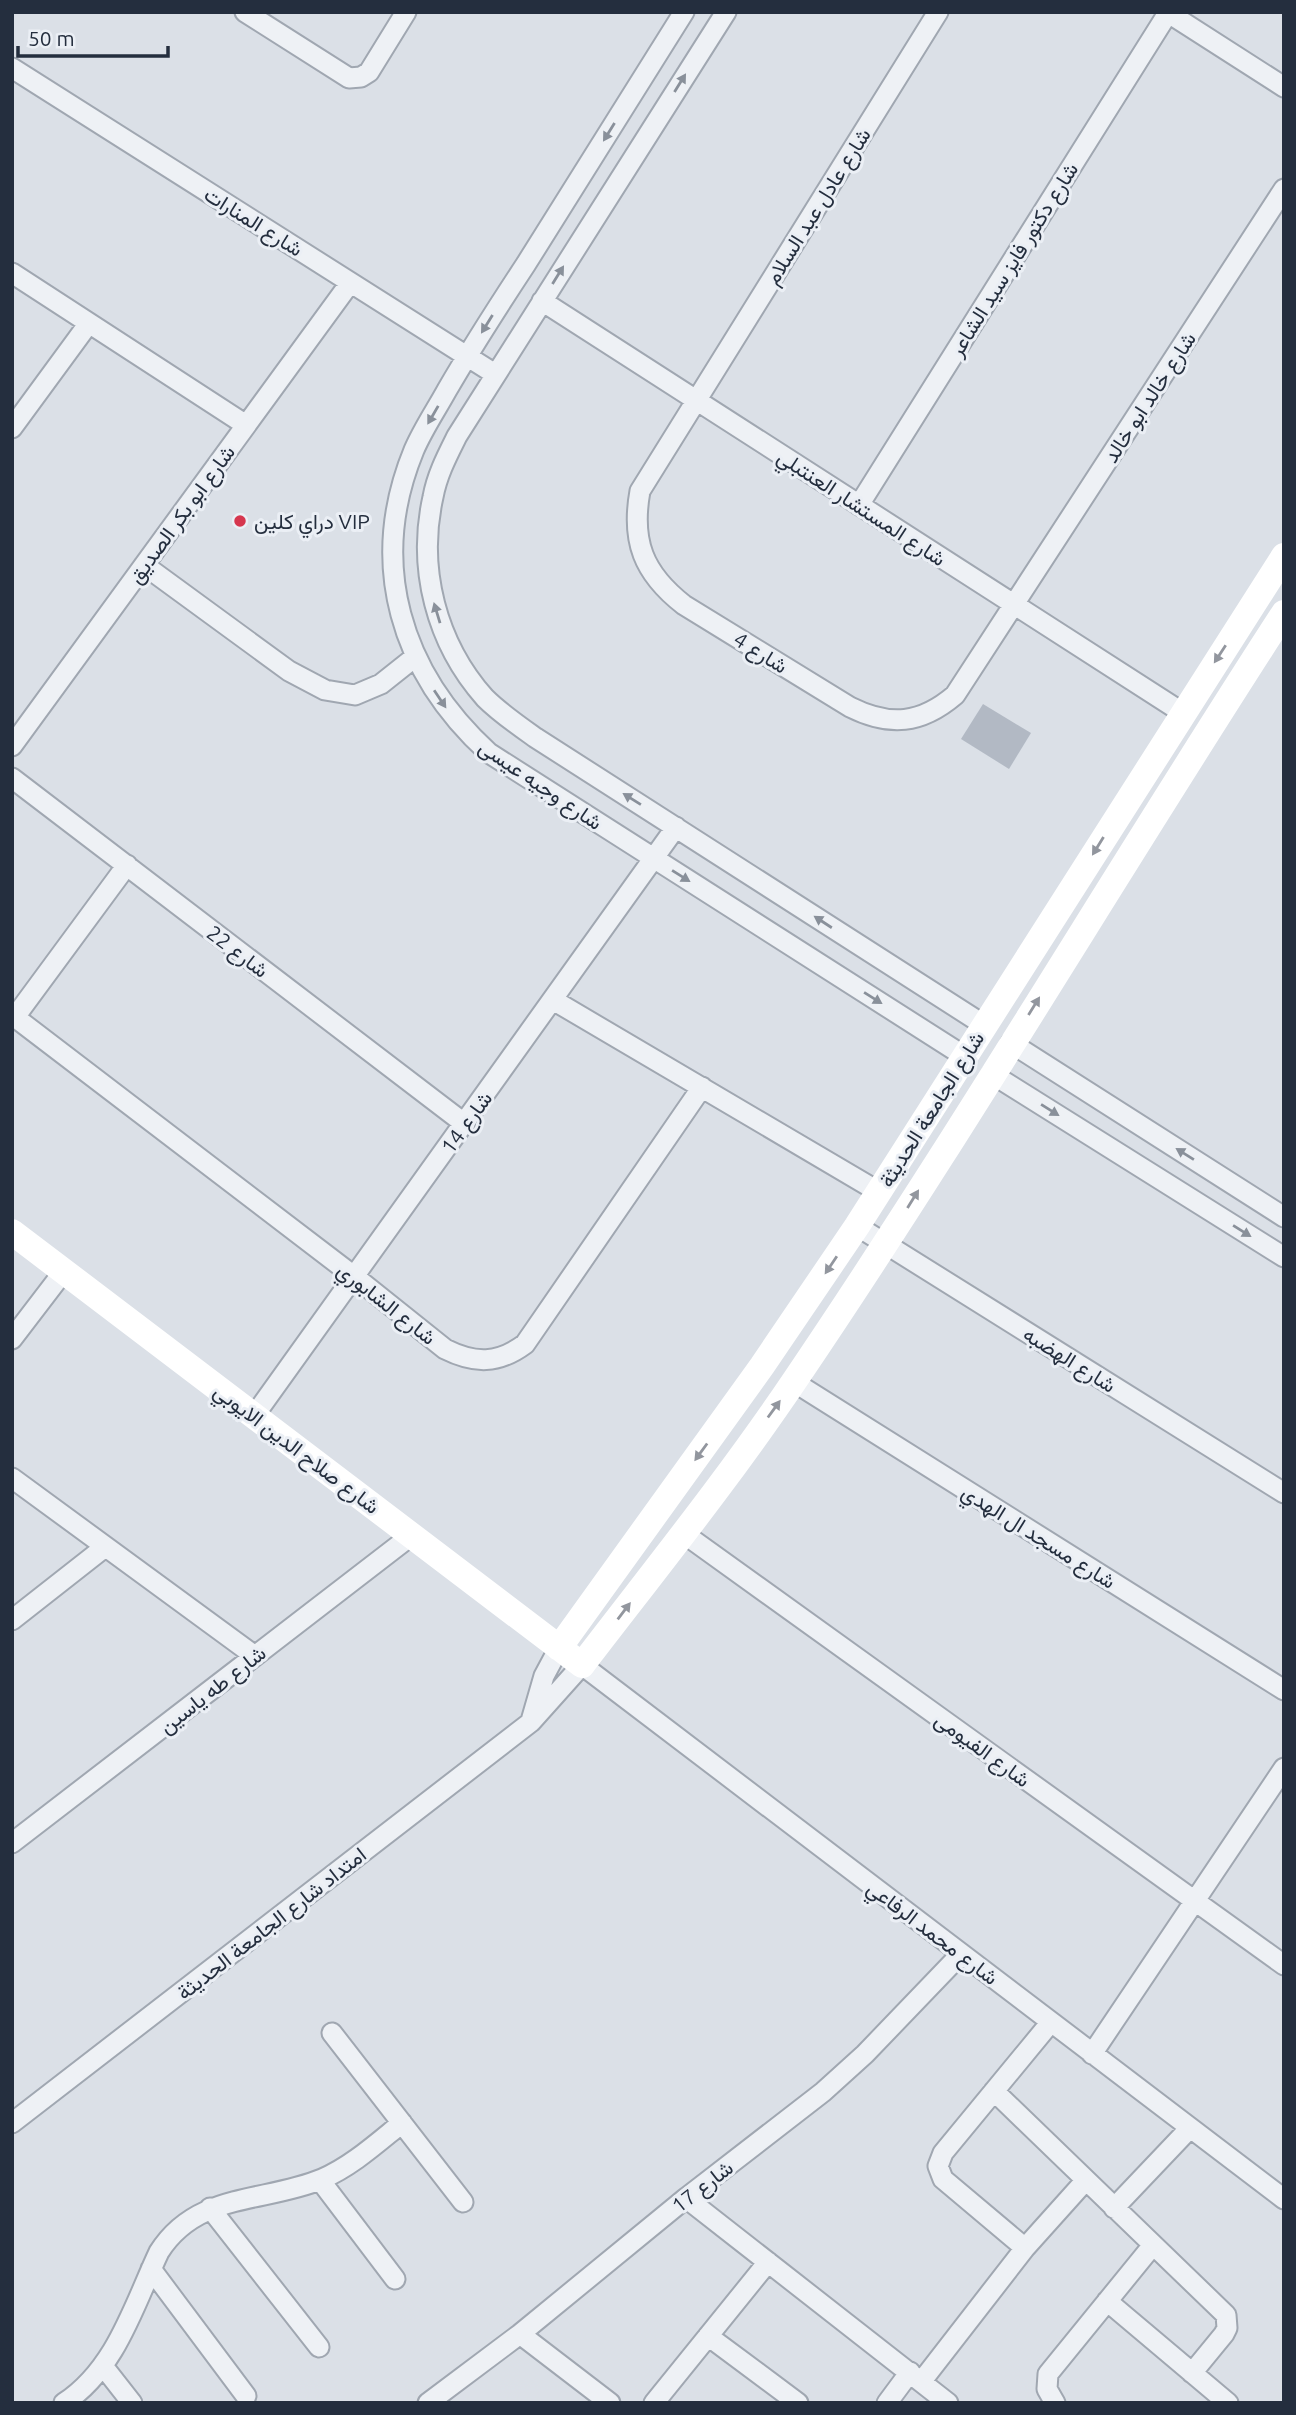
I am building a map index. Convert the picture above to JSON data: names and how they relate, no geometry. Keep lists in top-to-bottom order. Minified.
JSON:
{"streets":{"street":["شارع عادل عبد السلام","شارع المنارات","شارع دكتور فايز سيد الشاعر","شارع خالد ابو خالد","شارع المستشار العنتبلي","شارع ابو بكر الصديق","شارع 4","شارع وجيه عيسى","شارع 22","شارع الجامعة الحديثة","شارع 14","شارع الشابوري","شارع الهضبه","شارع صلاح الدين الايوبي","شارع مسجد ال الهدي","شارع طه ياسين","شارع الفيومى","امتداد شارع الجامعة الحديثة","شارع محمد الرفاعي","شارع 17"]},"crossings":[["شارع عادل عبد السلام","شارع المستشار العنتبلي"],["شارع عادل عبد السلام","شارع 4"],["شارع المنارات","شارع ابو بكر الصديق"],["شارع المنارات","شارع وجيه عيسى"],["شارع دكتور فايز سيد الشاعر","شارع المستشار العنتبلي"],["شارع خالد ابو خالد","شارع المستشار العنتبلي"],["شارع خالد ابو خالد","شارع 4"],["شارع المستشار العنتبلي","شارع 4"],["شارع المستشار العنتبلي","شارع وجيه عيسى"],["شارع المستشار العنتبلي","شارع الجامعة الحديثة"],["شارع وجيه عيسى","شارع الجامعة الحديثة"],["شارع وجيه عيسى","شارع 14"],["شارع 22","شارع 14"],["شارع الجامعة الحديثة","شارع الهضبه"],["شارع الجامعة الحديثة","شارع صلاح الدين الايوبي"],["شارع الجامعة الحديثة","شارع مسجد ال الهدي"],["شارع الجامعة الحديثة","شارع الفيومى"],["شارع الجامعة الحديثة","امتداد شارع الجامعة الحديثة"],["شارع الجامعة الحديثة","شارع محمد الرفاعي"],["شارع 14","شارع الشابوري"],["شارع 14","شارع صلاح الدين الايوبي"],["شارع صلاح الدين الايوبي","شارع طه ياسين"],["شارع صلاح الدين الايوبي","امتداد شارع الجامعة الحديثة"],["شارع صلاح الدين الايوبي","شارع محمد الرفاعي"],["امتداد شارع الجامعة الحديثة","شارع محمد الرفاعي"],["شارع محمد الرفاعي","شارع 17"]],"places":["دراي كلين VIP"],"scale_bar":"50 m"}
